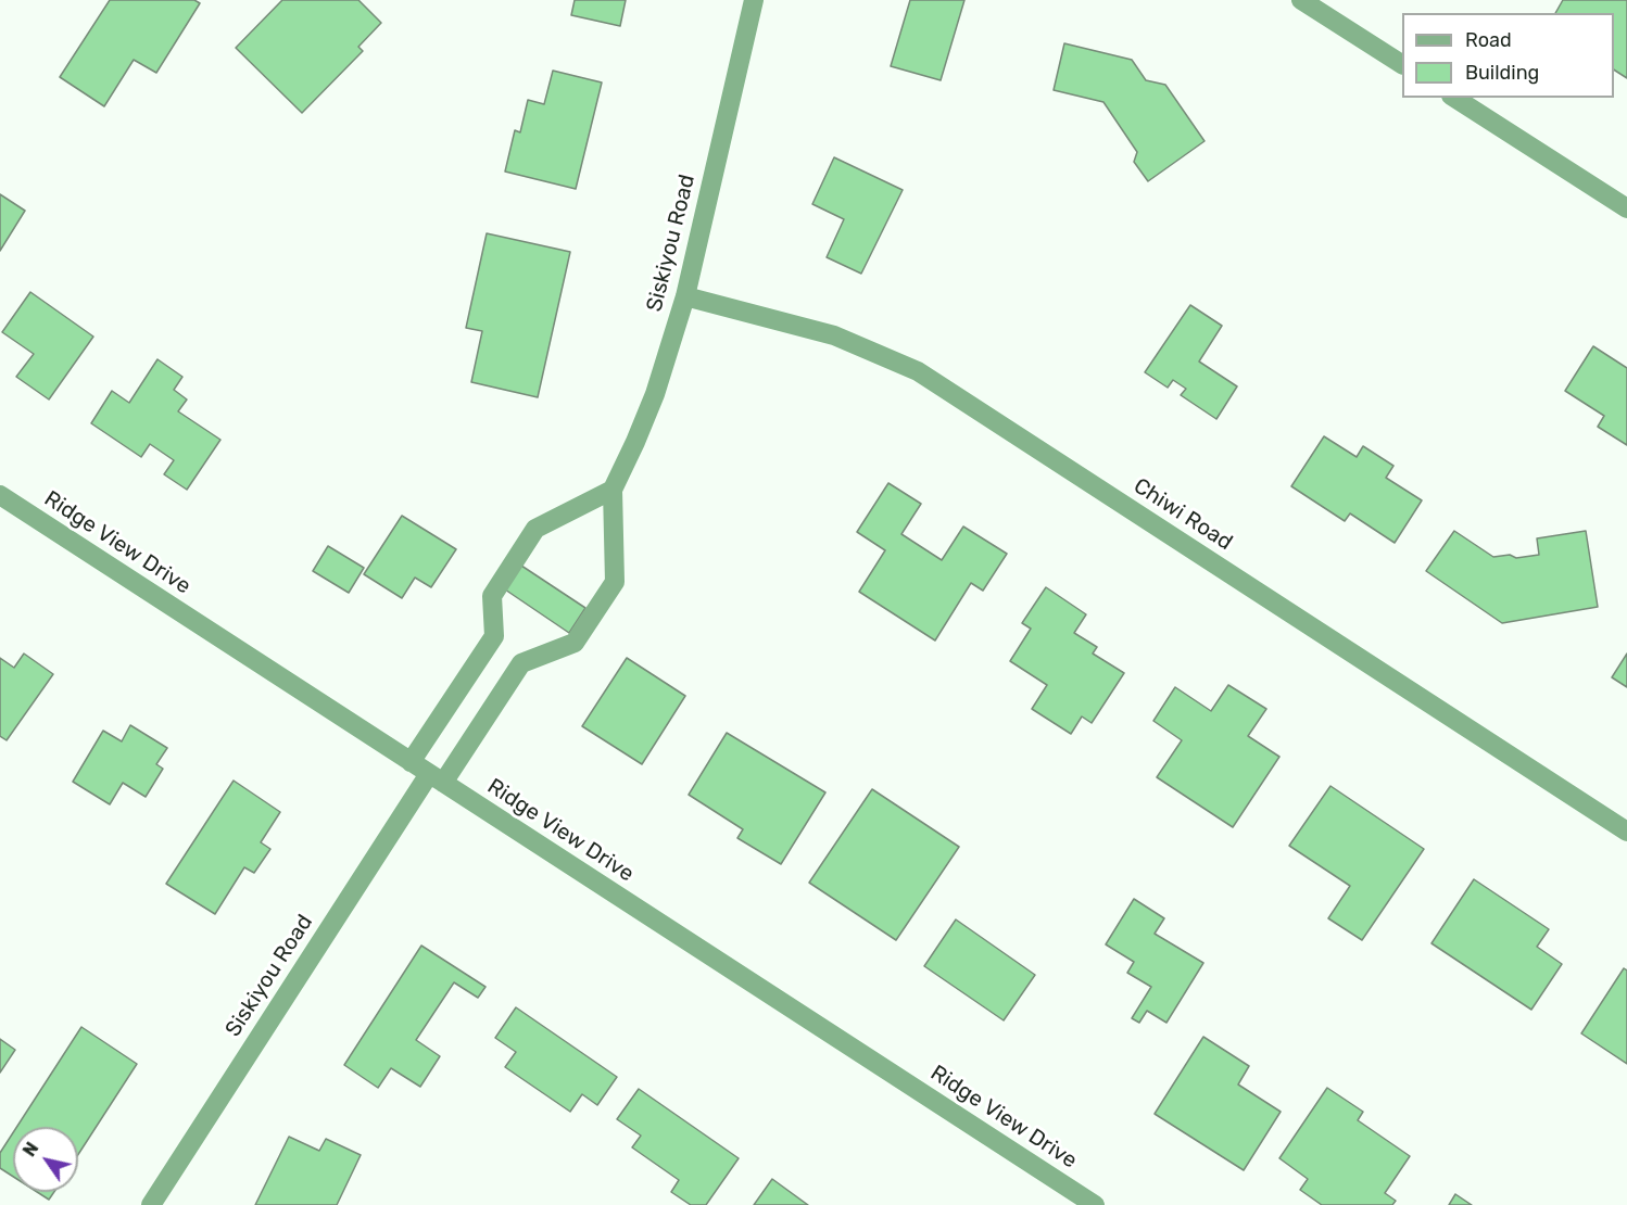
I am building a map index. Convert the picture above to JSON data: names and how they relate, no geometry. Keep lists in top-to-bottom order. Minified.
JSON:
{"streets":{"street":["Siskiyou Road","Chiwi Road","Ridge View Drive"]},"crossings":[["Siskiyou Road","Chiwi Road"],["Siskiyou Road","Ridge View Drive"]],"legend":["Road","Building"],"north":"top left"}
